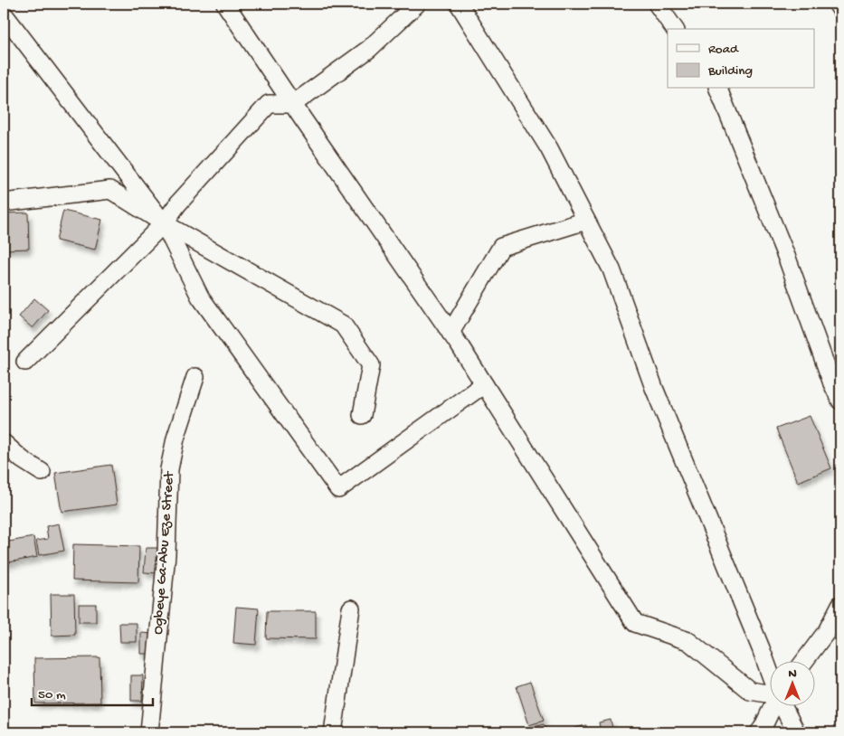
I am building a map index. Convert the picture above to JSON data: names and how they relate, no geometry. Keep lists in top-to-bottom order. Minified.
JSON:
{"streets":{"street":["Ogbeye Ga-Abu Eze Street"]},"legend":["Road","Building"],"scale_bar":"50 m","north":"top"}
